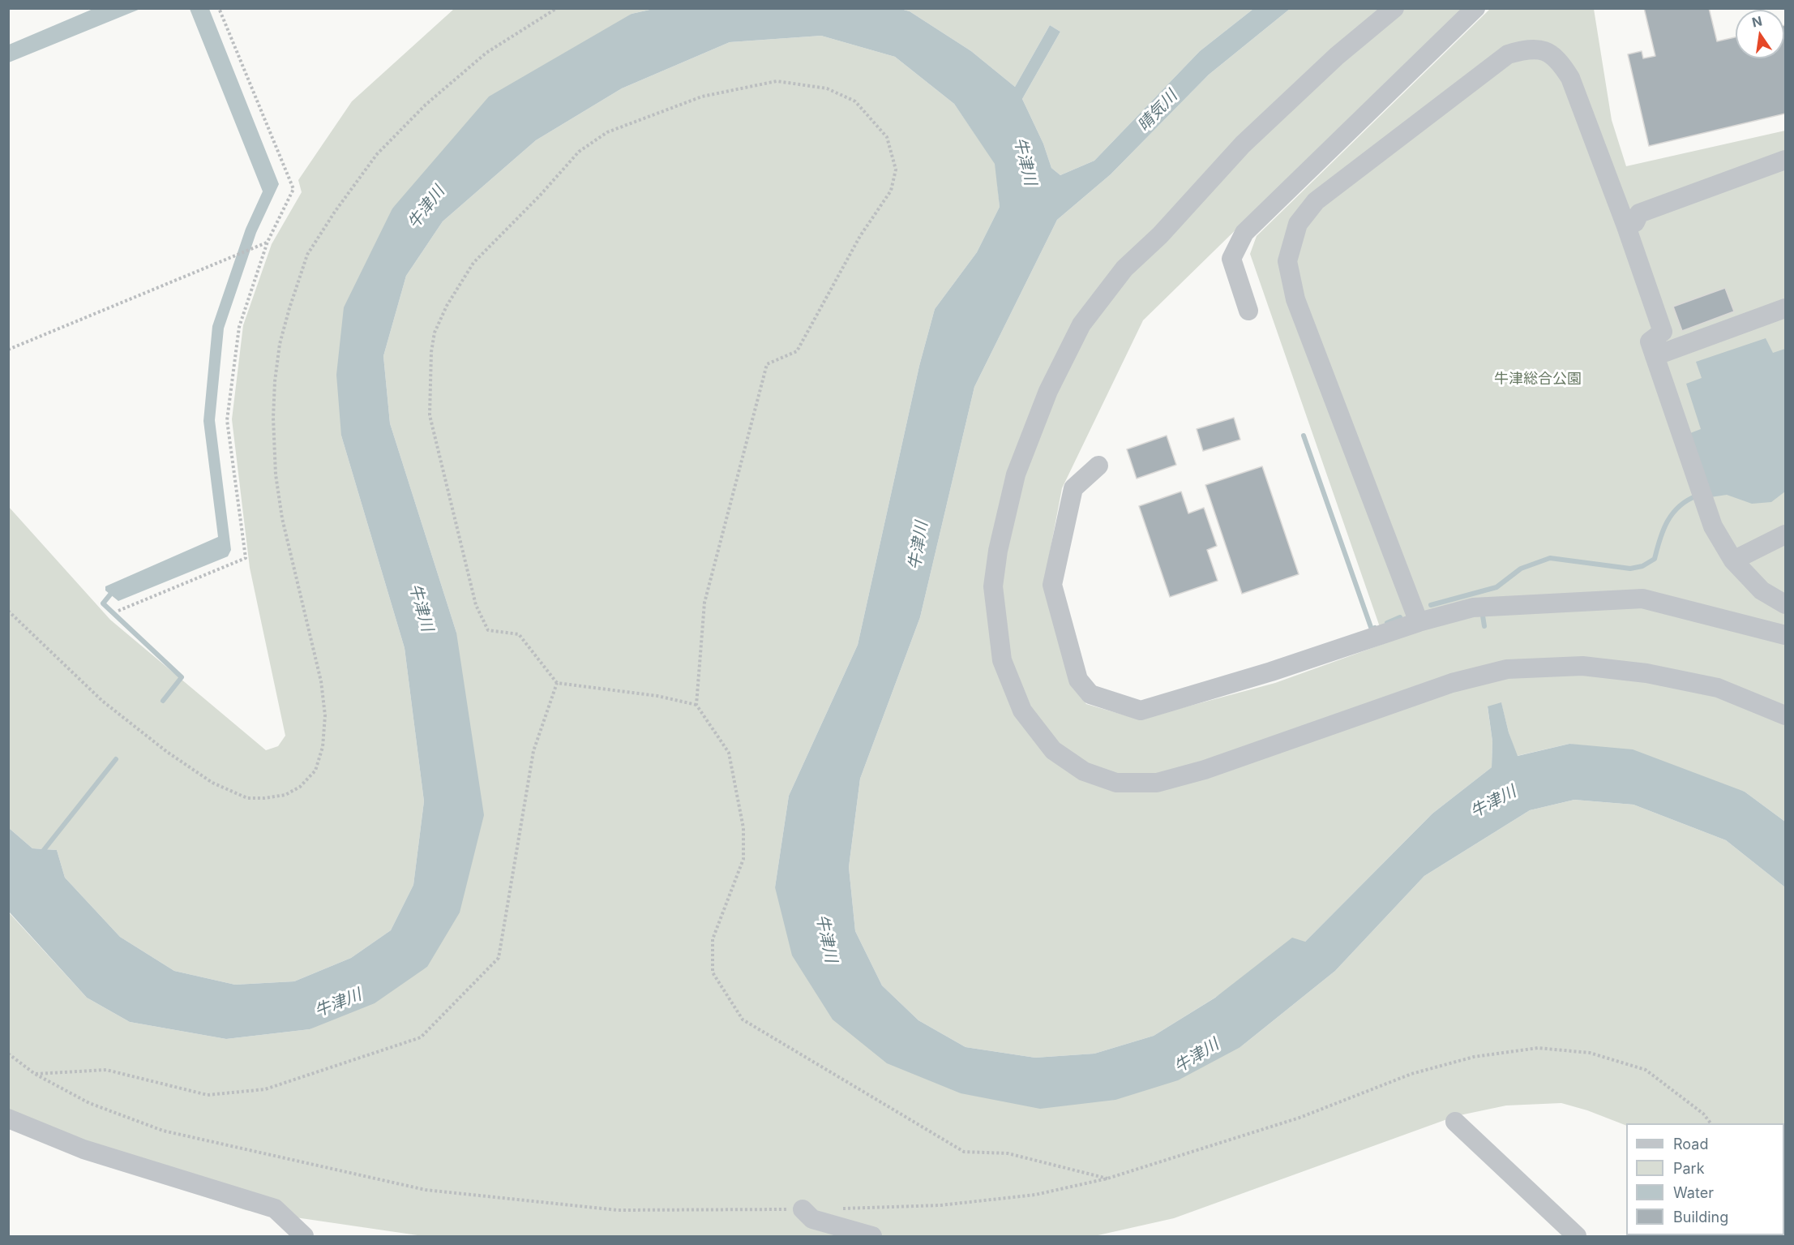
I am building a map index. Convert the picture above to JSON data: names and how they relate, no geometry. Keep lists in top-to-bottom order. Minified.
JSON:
{"water":["晴気川","牛津川"],"parks":["牛津総合公園"],"legend":["Road","Park","Water","Building"],"north":"top"}
